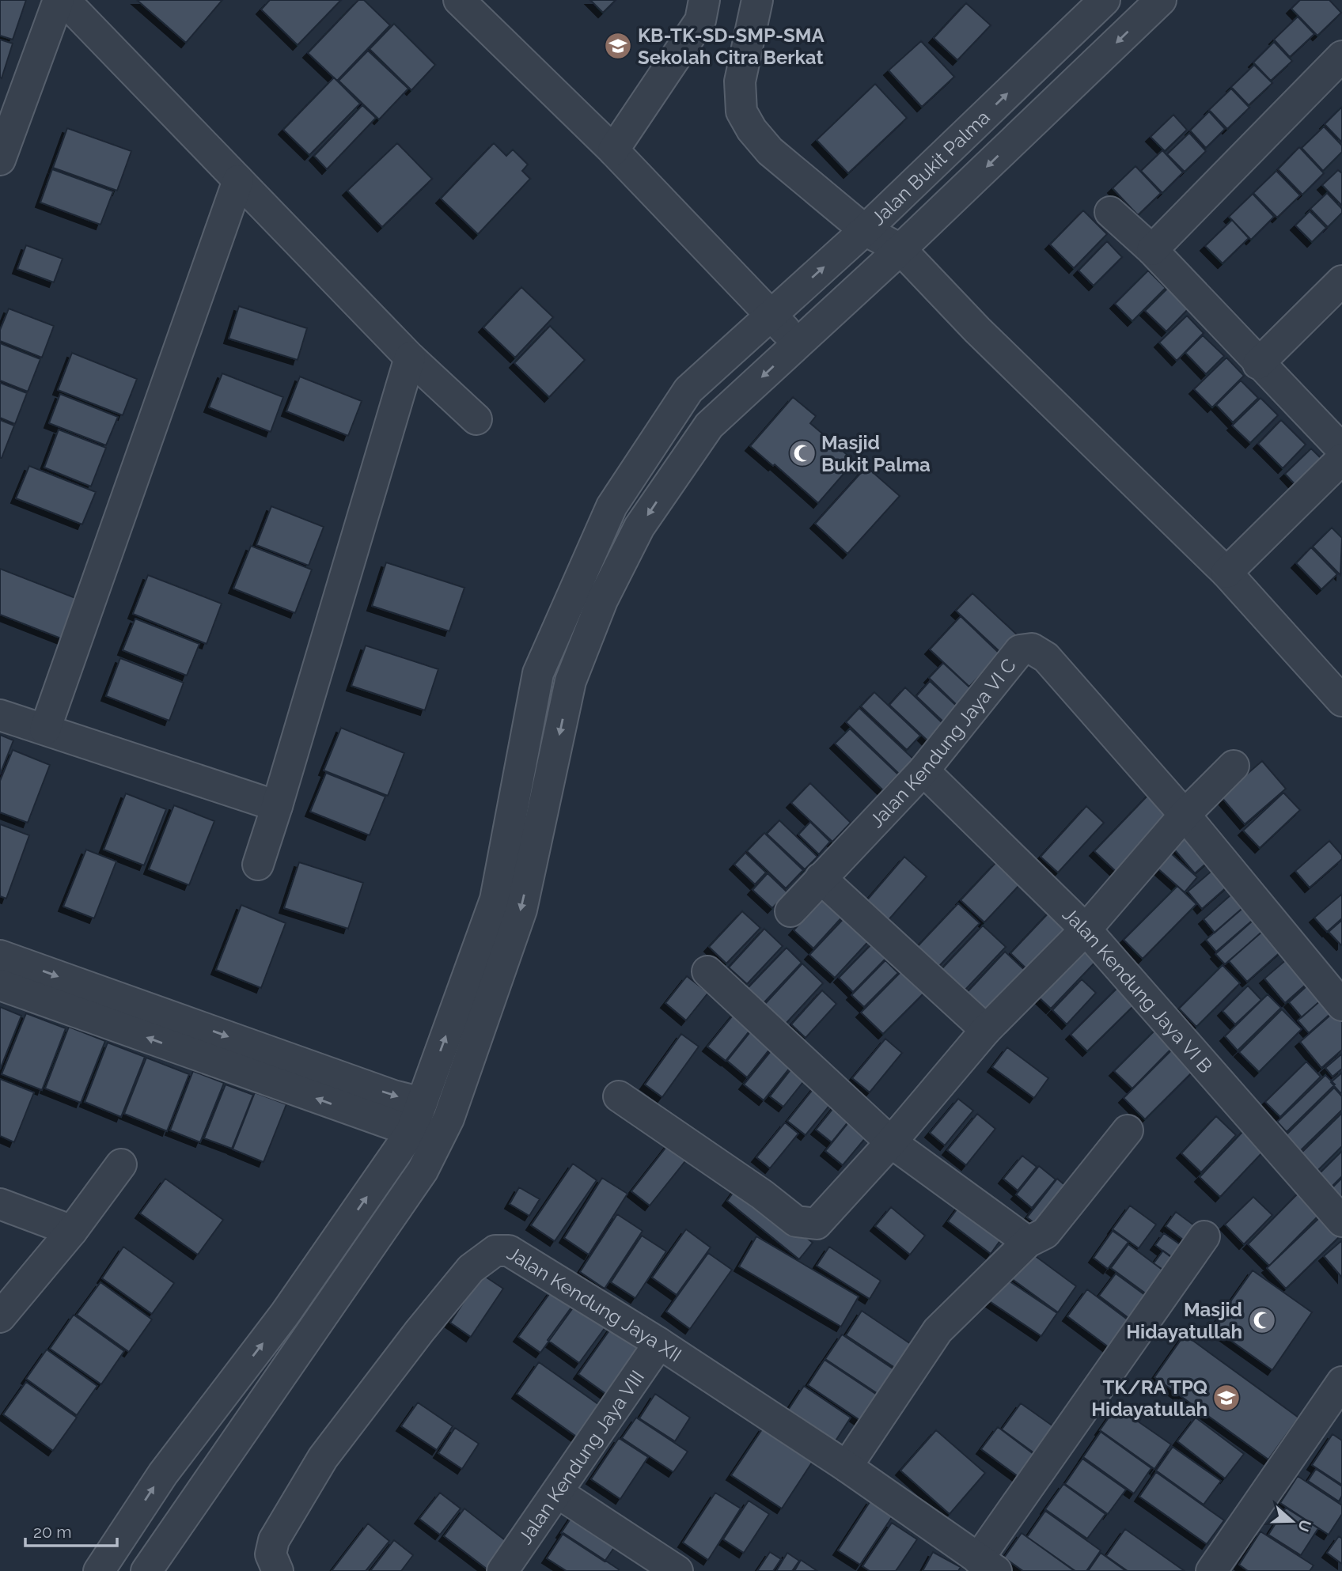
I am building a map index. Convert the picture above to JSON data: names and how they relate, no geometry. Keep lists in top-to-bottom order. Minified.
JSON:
{"streets":{"street":["Jalan Bukit Palma","Jalan Kendung Jaya VI C","Jalan Kendung Jaya VI B","Jalan Kendung Jaya XII","Jalan Kendung Jaya VIII"]},"crossings":[["Jalan Kendung Jaya VI C","Jalan Kendung Jaya VI B"],["Jalan Kendung Jaya XII","Jalan Kendung Jaya VIII"]],"places":{"school or university":["KB-TK-SD-SMP-SMA Sekolah Citra Berkat","TK/RA TPQ Hidayatullah"],"mosque":["Masjid Bukit Palma","Masjid Hidayatullah"]},"scale_bar":"20 m","north":"right"}
